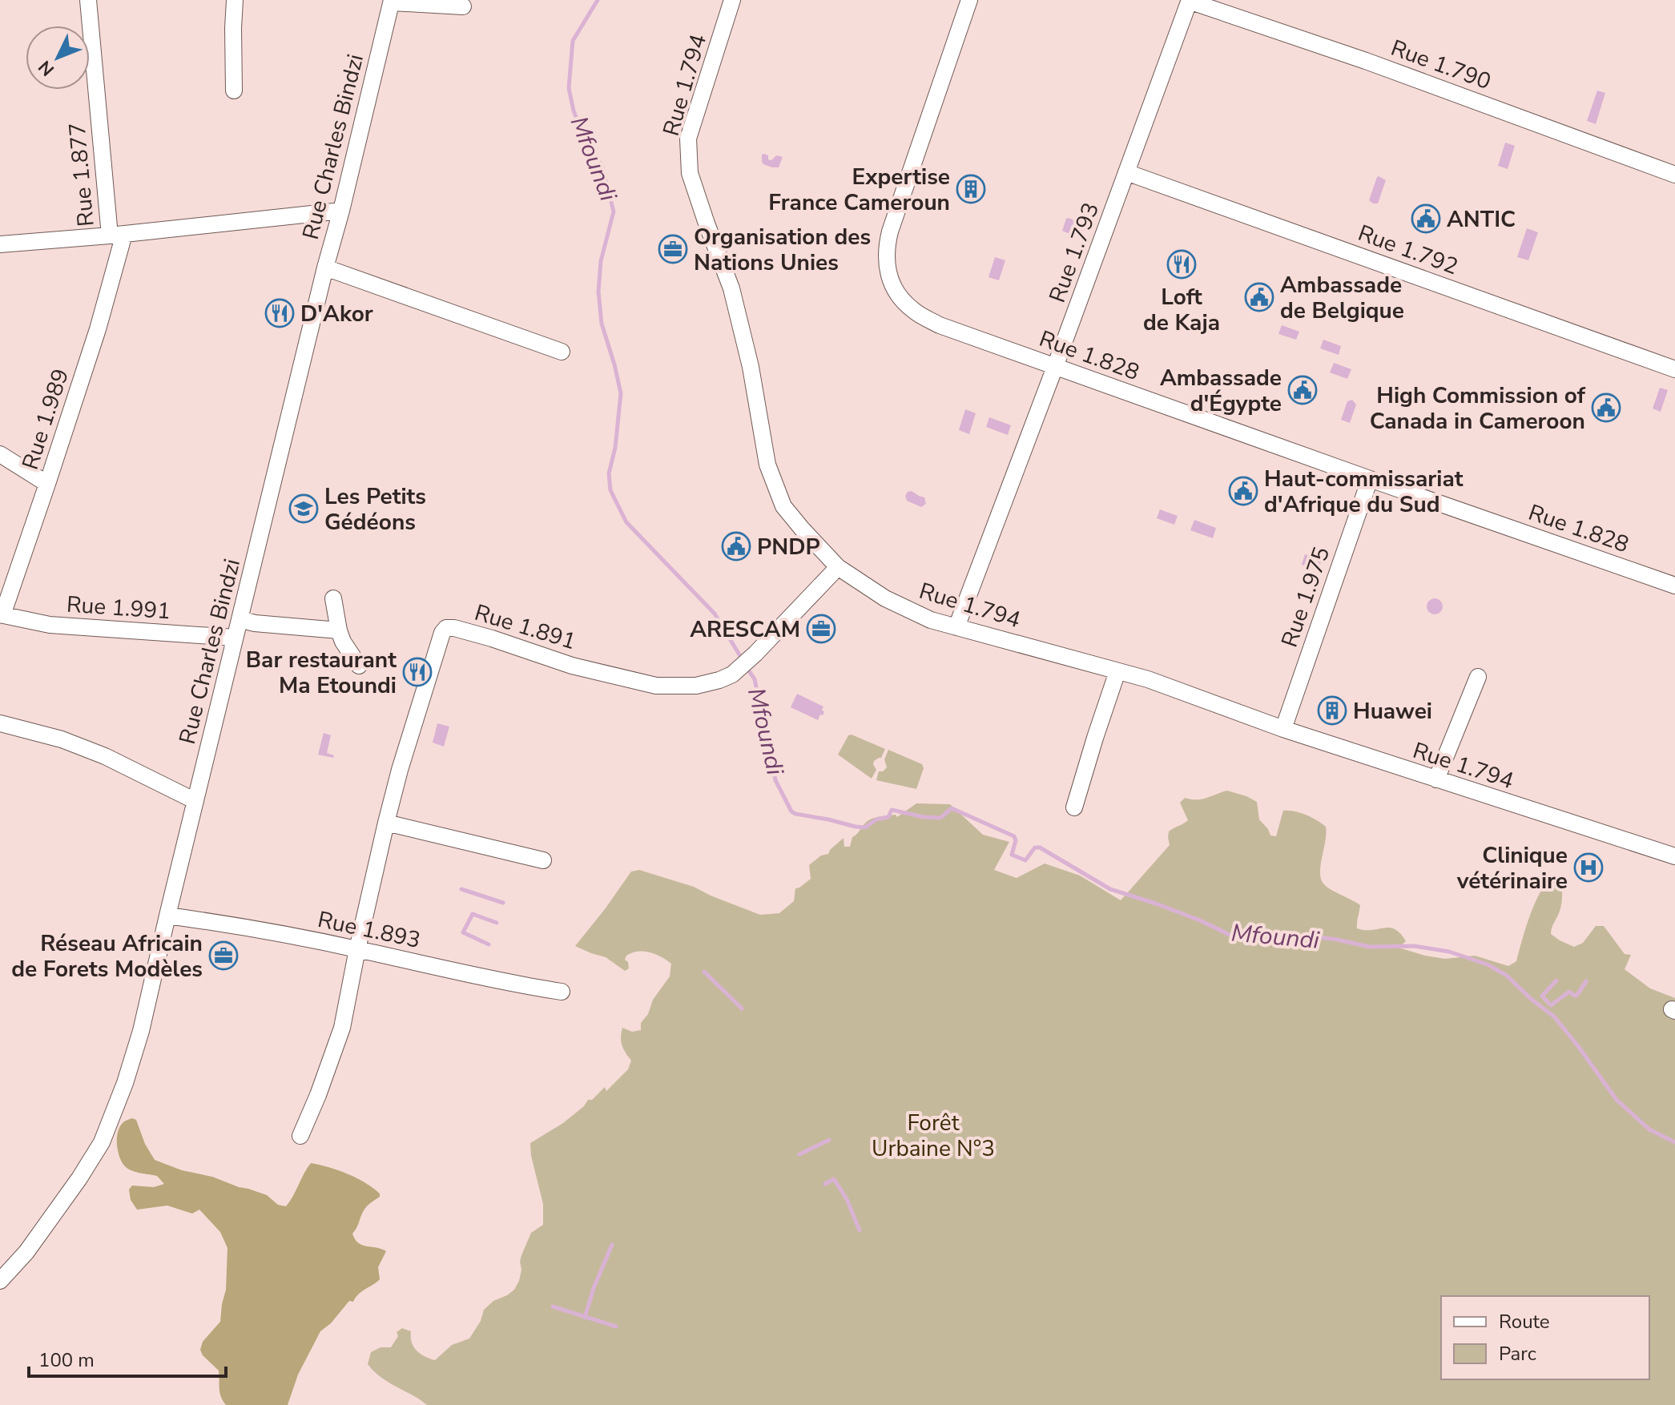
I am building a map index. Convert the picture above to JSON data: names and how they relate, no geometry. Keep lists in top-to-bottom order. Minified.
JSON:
{"streets":{"street":["Rue 1.790","Rue 1.794","Rue Charles Bindzi","Rue 1.877","Rue 1.792","Rue 1.793","Rue 1.828","Rue 1.989","Rue 1.975","Rue 1.991","Rue 1.891","Rue 1.893"]},"crossings":[["Rue 1.790","Rue 1.793"],["Rue 1.794","Rue 1.793"],["Rue 1.794","Rue 1.975"],["Rue 1.794","Rue 1.891"],["Rue Charles Bindzi","Rue 1.991"],["Rue Charles Bindzi","Rue 1.893"],["Rue 1.877","Rue 1.989"],["Rue 1.792","Rue 1.793"],["Rue 1.793","Rue 1.828"],["Rue 1.828","Rue 1.975"],["Rue 1.989","Rue 1.991"],["Rue 1.891","Rue 1.893"]],"water":["Mfoundi"],"parks":["Forêt Urbaine N°3"],"places":{"building":["Expertise France Cameroun","Huawei"],"public building":["ANTIC","Ambassade de Belgique","Ambassade d'Égypte","High Commission of Canada in Cameroon","Haut-commissariat d'Afrique du Sud","PNDP"],"office":["Organisation des Nations Unies","ARESCAM","Réseau Africain de Forets Modèles"],"restaurant":["Loft de Kaja","D'Akor","Bar restaurant Ma Etoundi"],"school or university":["Les Petits Gédéons"],"hospital":["Clinique vétérinaire"]},"legend":["Route","Parc"],"scale_bar":"100 m","north":"bottom left"}
